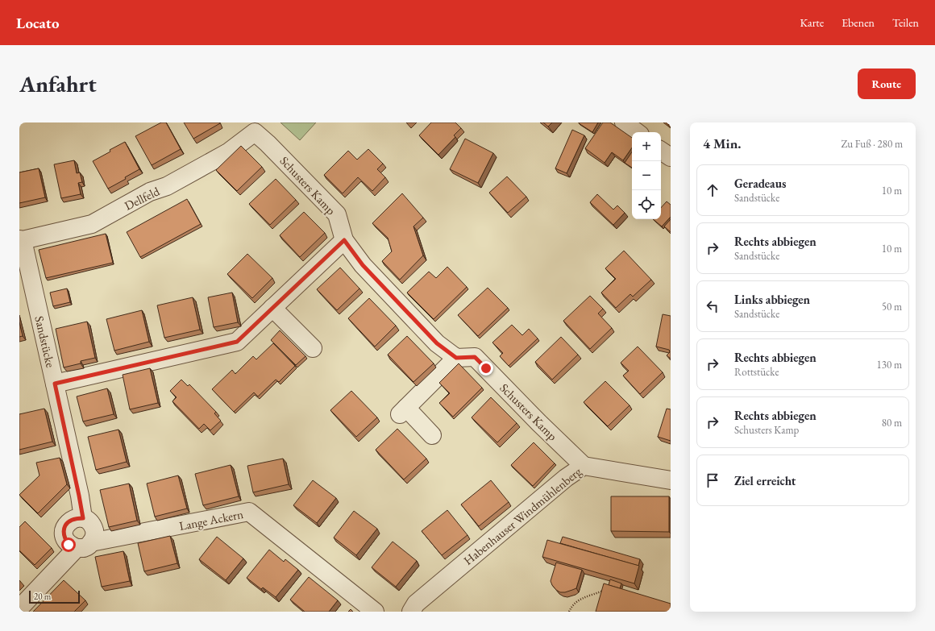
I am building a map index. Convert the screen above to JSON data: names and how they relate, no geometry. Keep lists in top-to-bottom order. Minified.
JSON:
{"streets":{"street":["Schusters Kamp","Dellfeld","Sandstücke","Habenhauser Windmühlenberg","Lange Ackern"]},"crossings":[["Schusters Kamp","Dellfeld"],["Schusters Kamp","Habenhauser Windmühlenberg"],["Dellfeld","Sandstücke"],["Sandstücke","Lange Ackern"]],"scale_bar":"20 m","page":{"header":"Locato","nav":["Karte","Ebenen","Teilen"],"buttons":"Route","title":"Anfahrt","heading":["4 Min.","Zu Fuß · 280 m"],"map_buttons":["+","−"],"list":[["Geradeaus","Sandstücke","10 m"],["Rechts abbiegen","Sandstücke","10 m"],["Links abbiegen","Sandstücke","50 m"],["Rechts abbiegen","Rottstücke","130 m"],["Rechts abbiegen","Schusters Kamp","80 m"],"Ziel erreicht"],"scale":"20 m"}}
